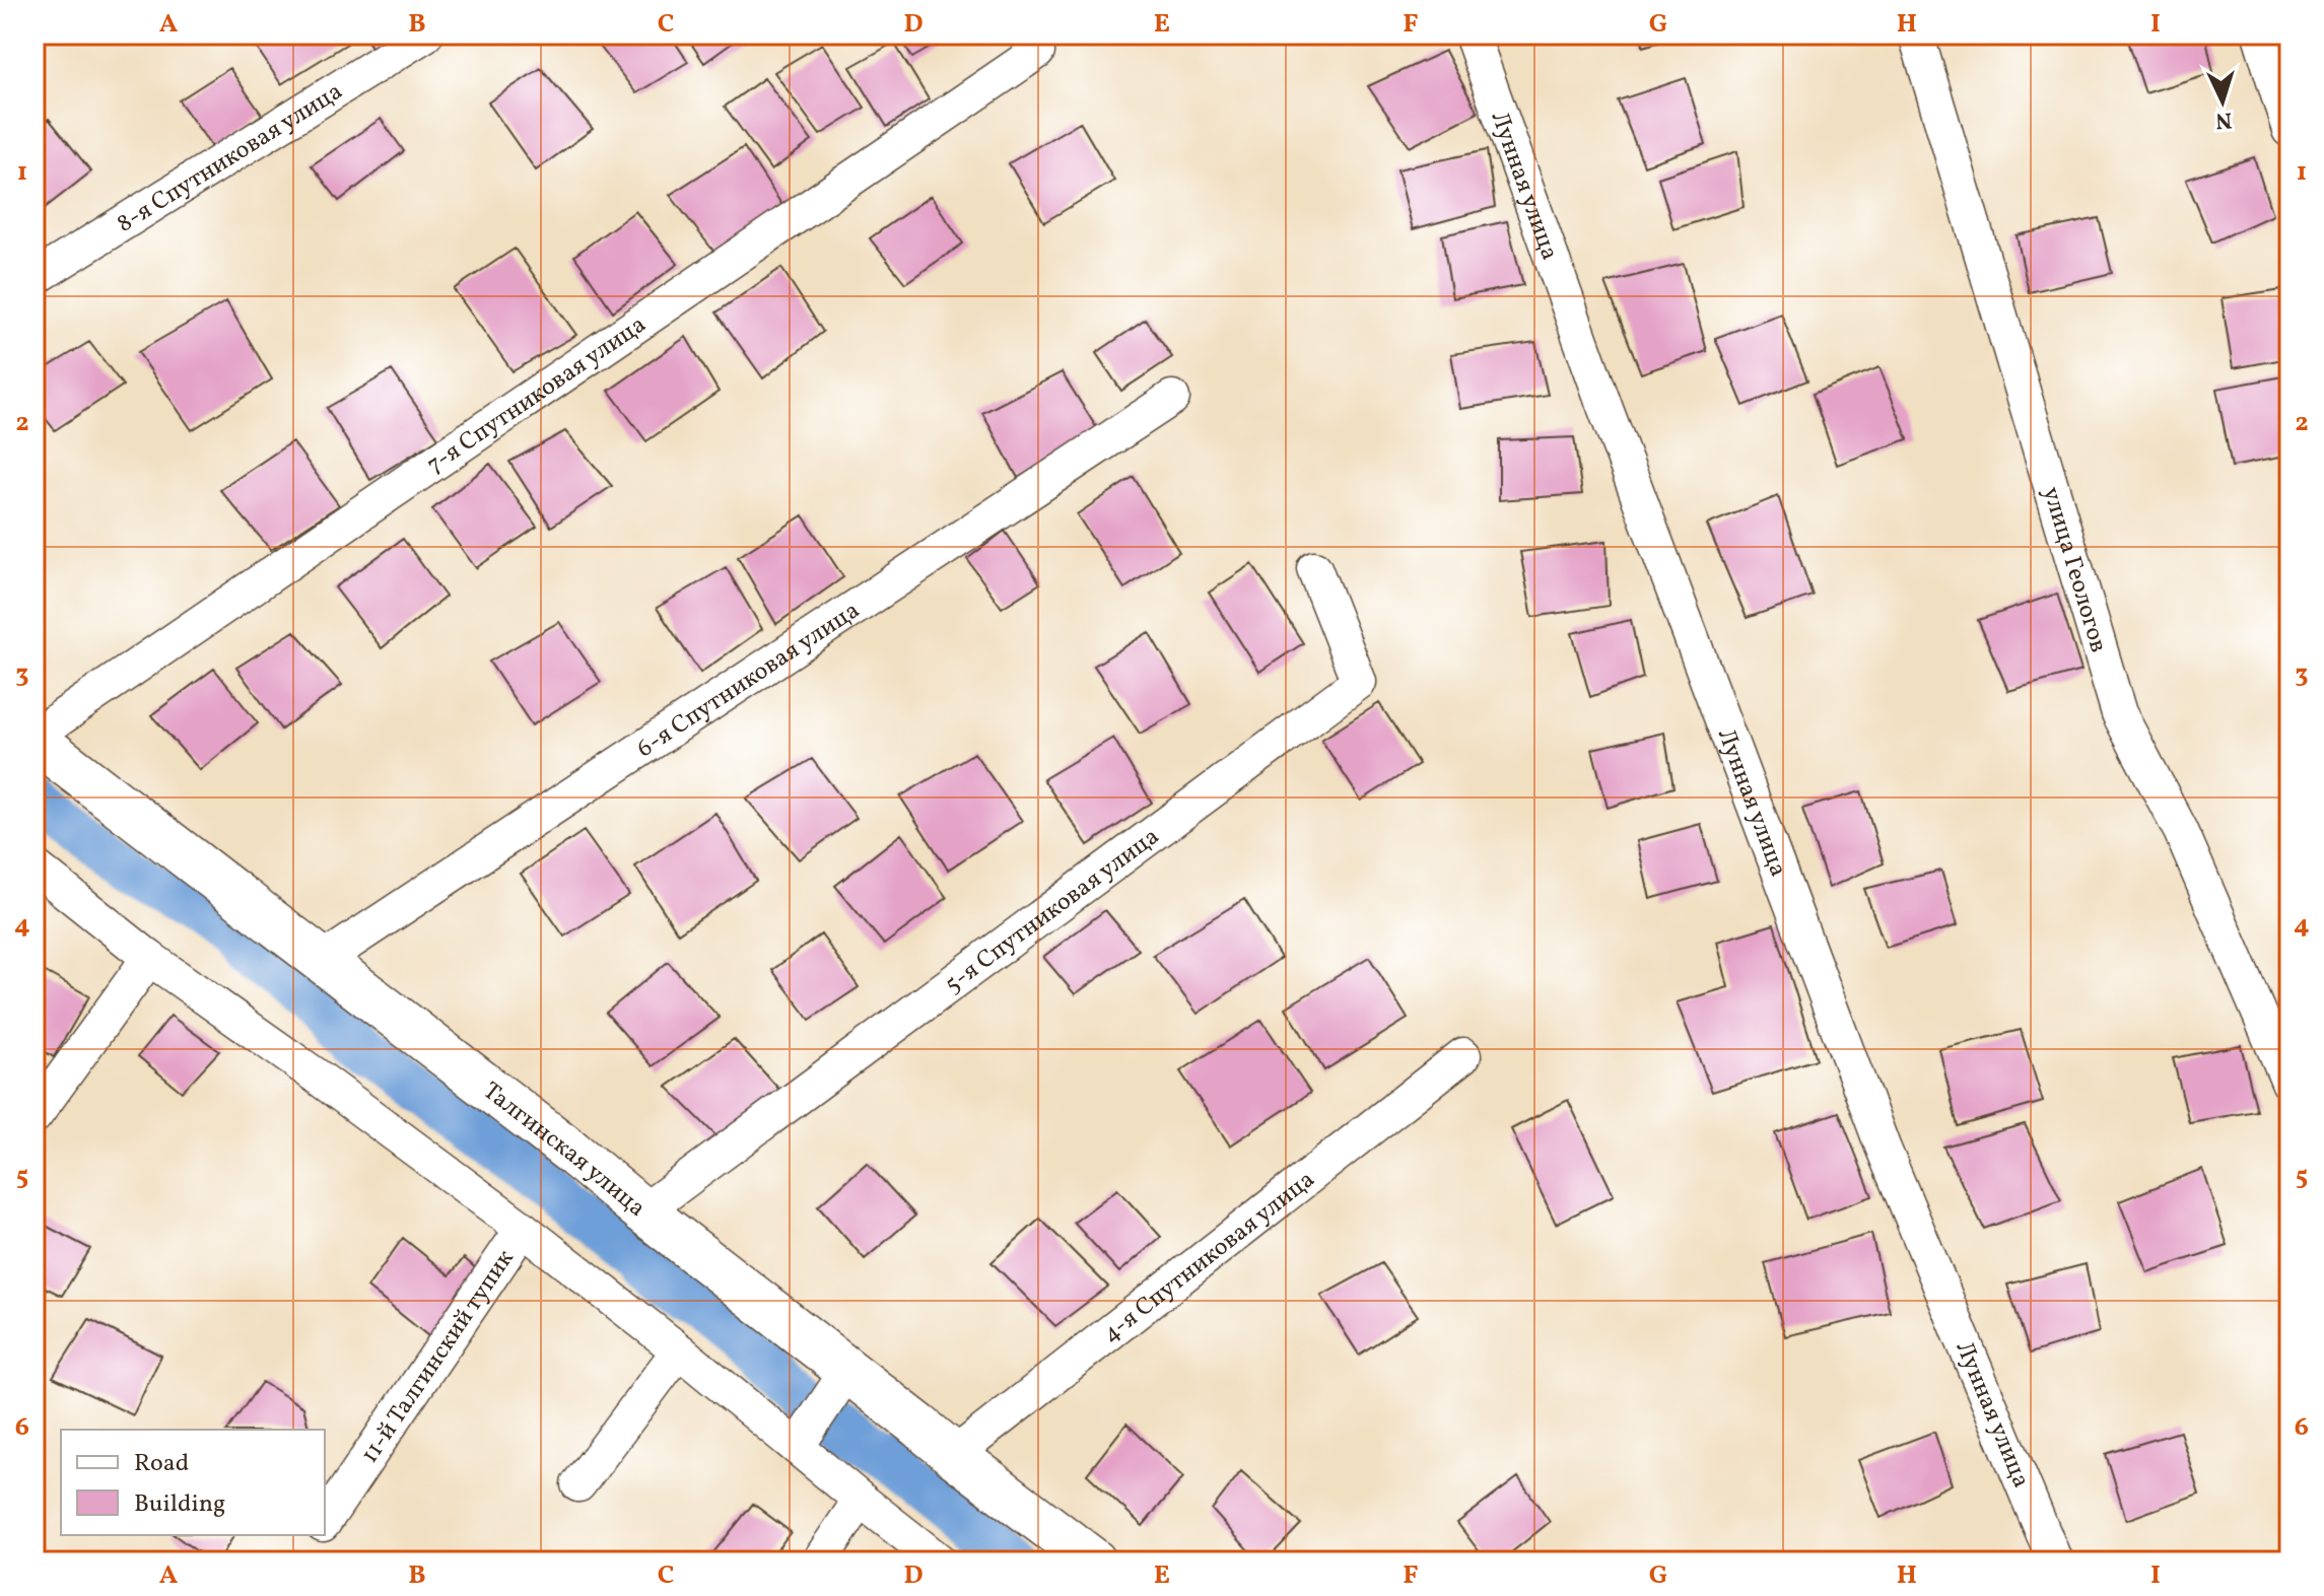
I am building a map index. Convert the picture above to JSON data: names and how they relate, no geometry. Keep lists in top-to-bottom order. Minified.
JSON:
{"streets":{"street":["8-я Спутниковая улица","Лунная улица","7-я Спутниковая улица","улица Геологов","6-я Спутниковая улица","5-я Спутниковая улица","Талгинская улица","4-я Спутниковая улица","11-й Талгинский тупик"]},"crossings":[["7-я Спутниковая улица","Талгинская улица"],["6-я Спутниковая улица","Талгинская улица"],["5-я Спутниковая улица","Талгинская улица"],["Талгинская улица","4-я Спутниковая улица"]],"legend":["Road","Building"],"north":"bottom","grid":{"columns":["A","B","C","D","E","F","G","H","I"],"rows":["1","2","3","4","5","6"]}}
